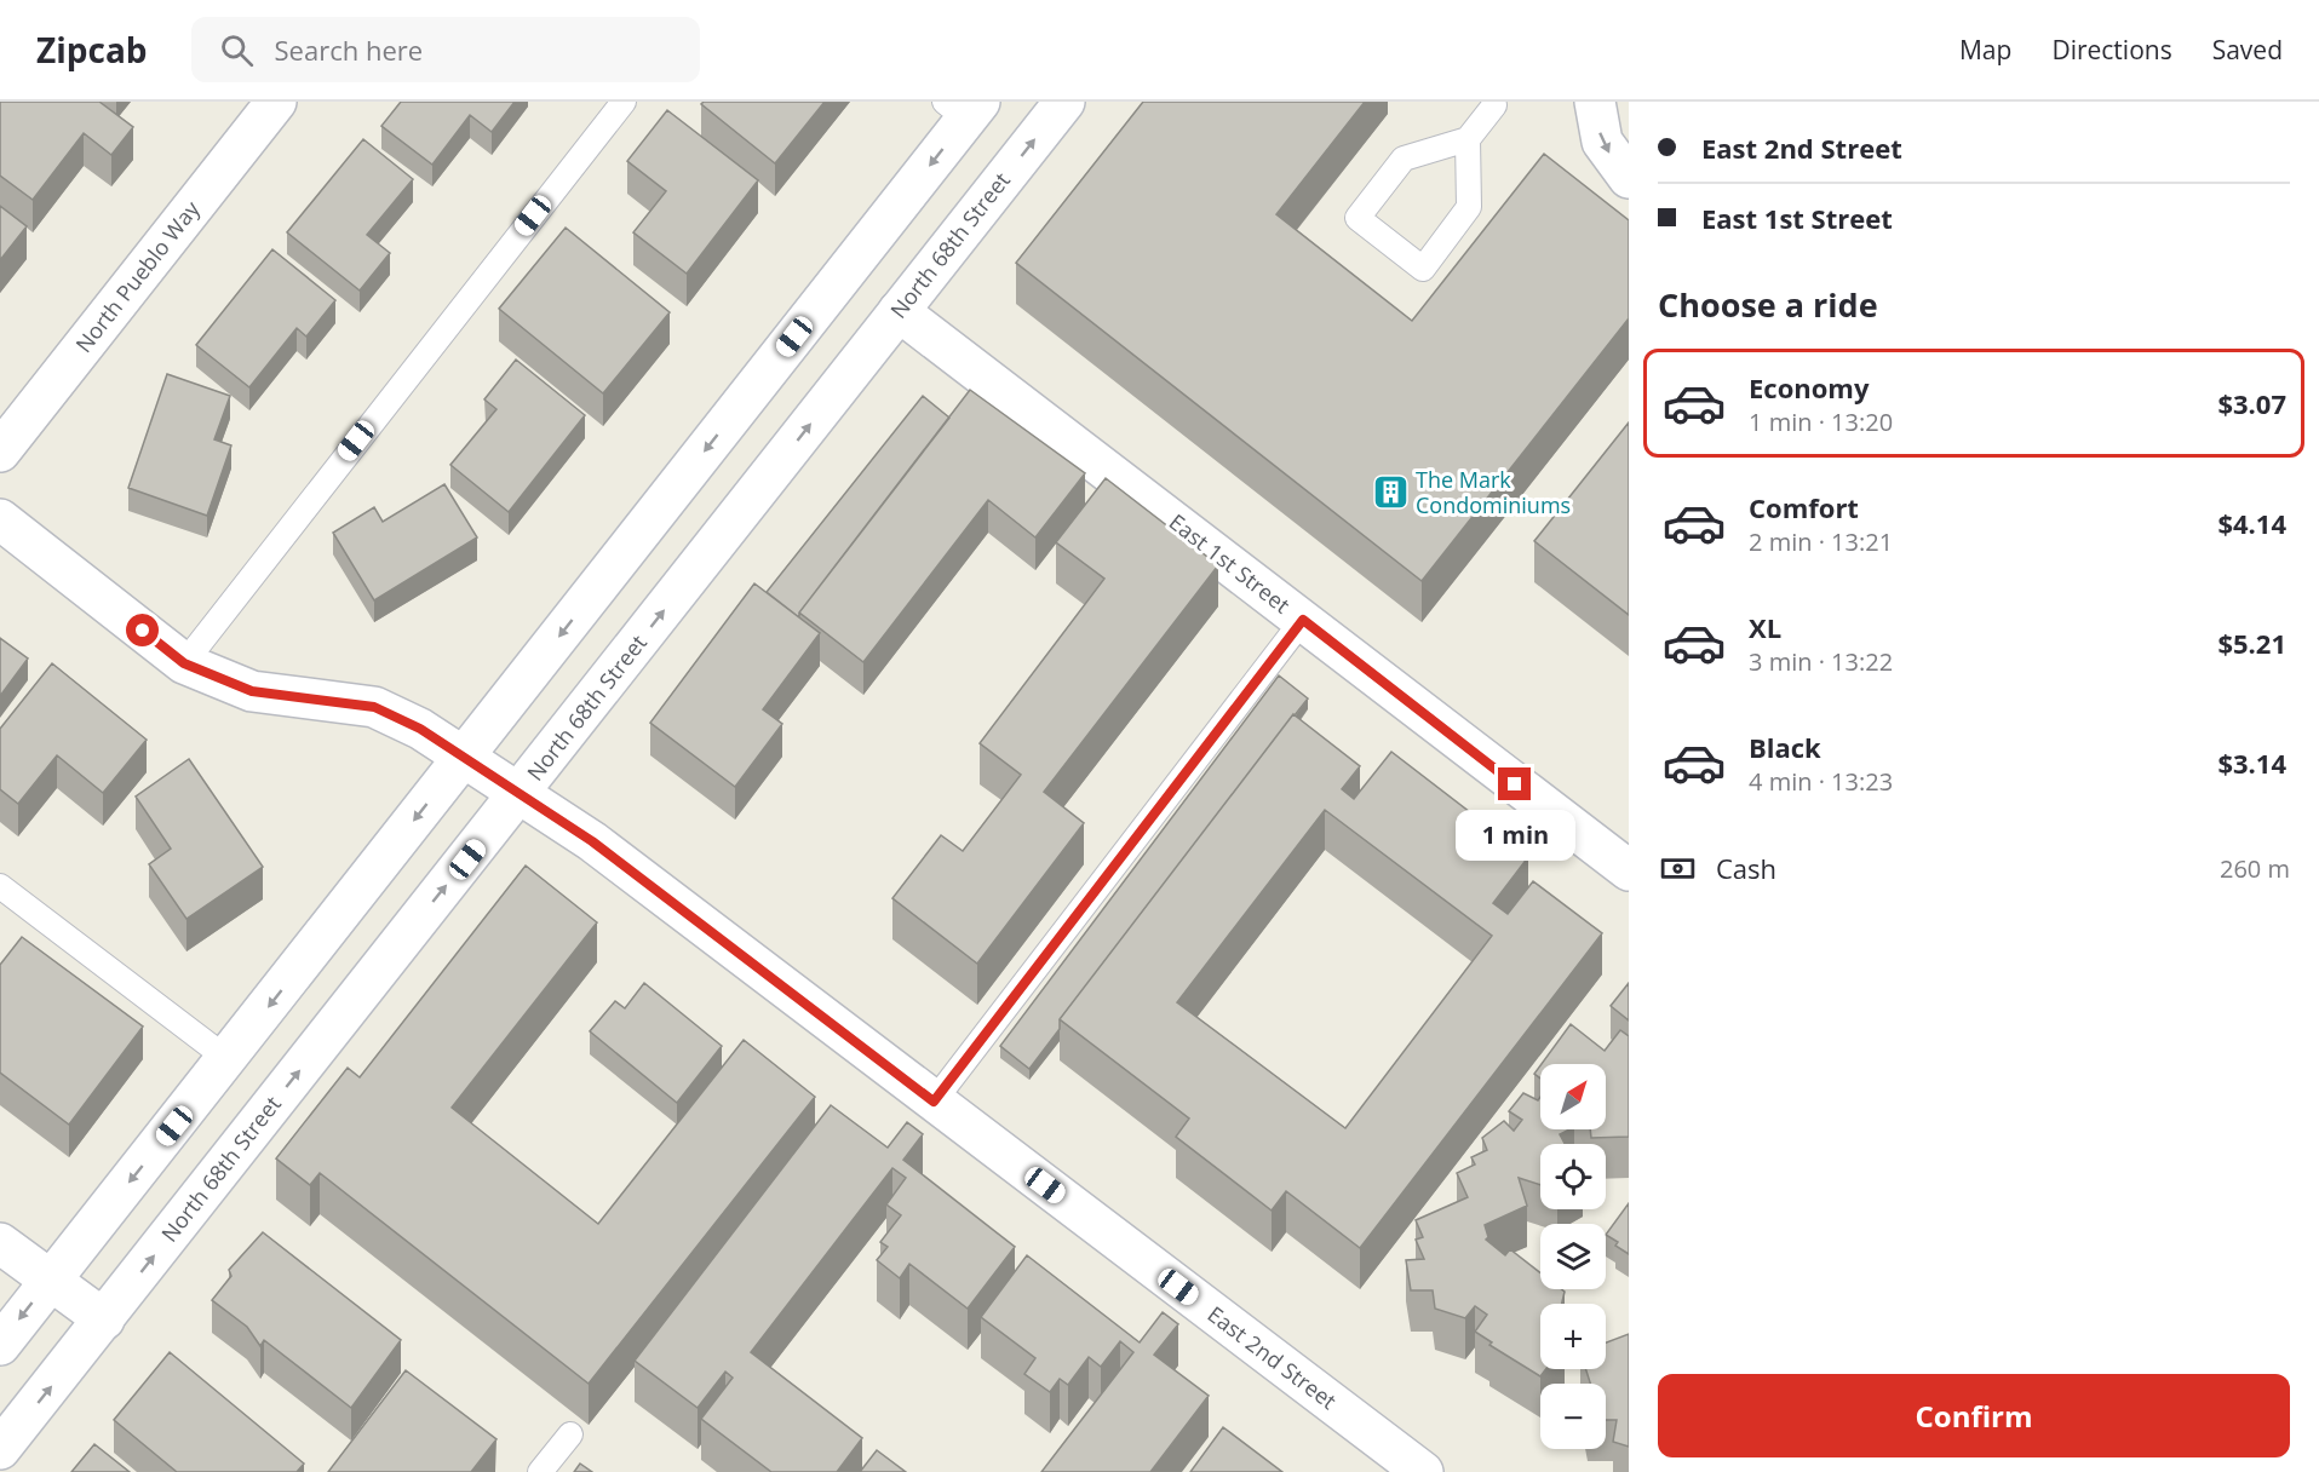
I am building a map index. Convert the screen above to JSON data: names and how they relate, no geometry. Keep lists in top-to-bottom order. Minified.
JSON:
{"streets":{"street":["North 68th Street","North Pueblo Way","East 1st Street","East 2nd Street"]},"crossings":[["North 68th Street","East 1st Street"],["North 68th Street","East 2nd Street"]],"places":{"building":["The Mark Condominiums"]},"north":"top right","page":{"header":"Zipcab","search":"Search here","nav":["Map","Directions","Saved"],"banner":["East 2nd Street","East 1st Street"],"heading":"Choose a ride","list":[{"name":"Economy","note":"1 min · 13:20","value":"$3.07"},{"name":"Comfort","note":"2 min · 13:21","value":"$4.14"},{"name":"XL","note":"3 min · 13:22","value":"$5.21"},{"name":"Black","note":"4 min · 13:23","value":"$3.14"}],"bubble":"1 min","pay":["Cash","260 m"],"map_buttons":["+","−"],"buttons":"Confirm"}}
